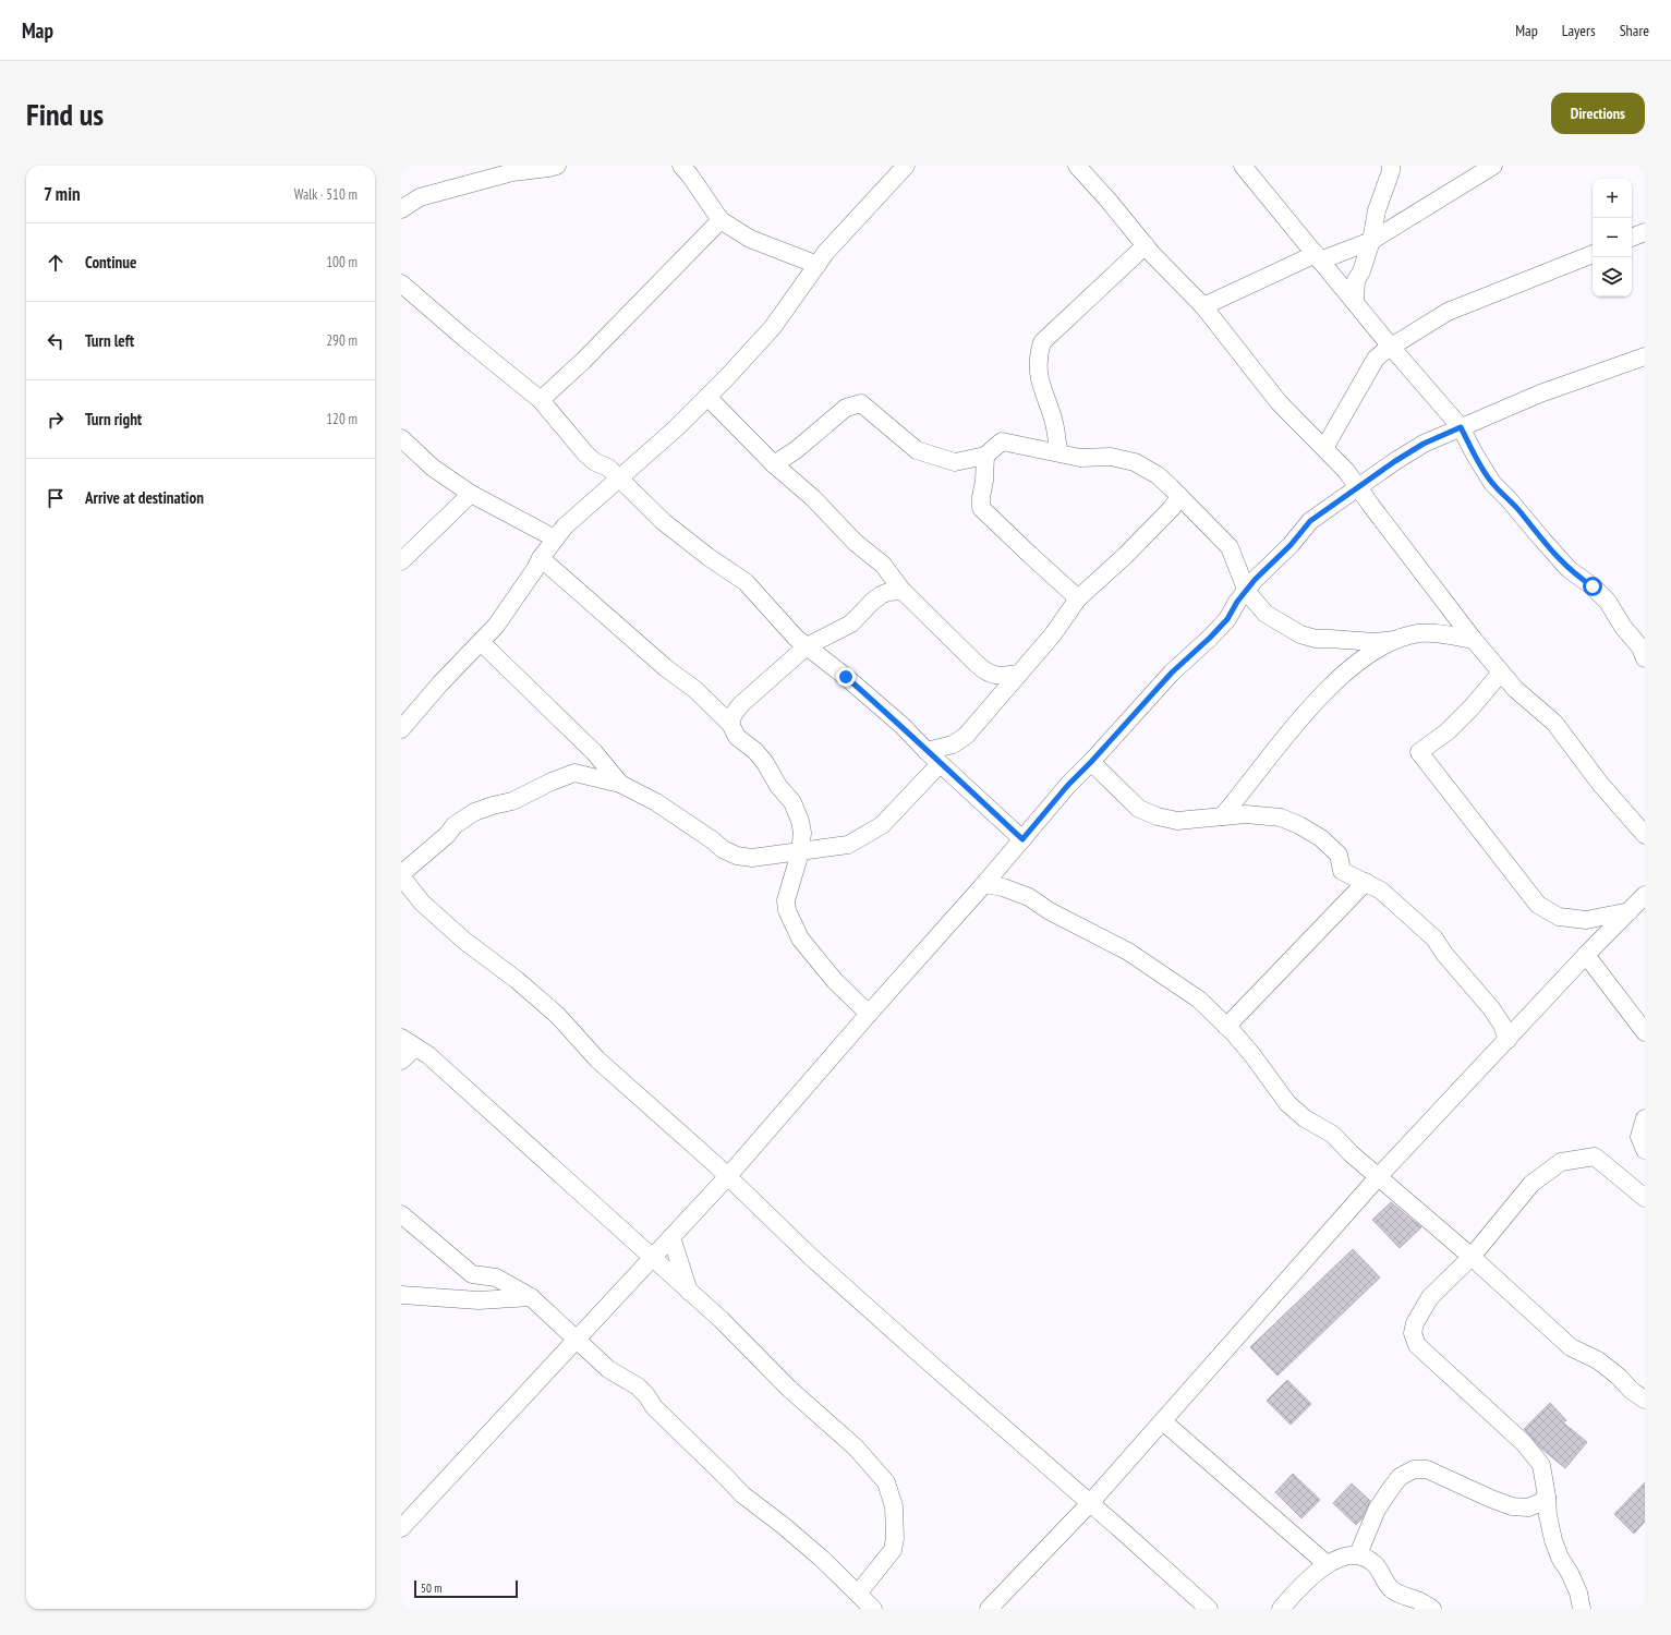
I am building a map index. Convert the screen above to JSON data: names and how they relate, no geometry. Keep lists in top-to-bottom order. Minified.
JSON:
{"scale_bar":"50 m","page":{"header":"Map","nav":["Map","Layers","Share"],"buttons":"Directions","title":"Find us","heading":["7 min","Walk · 510 m"],"map_buttons":["+","−"],"list":[["Continue","100 m"],["Turn left","290 m"],["Turn right","120 m"],"Arrive at destination"],"scale":"50 m"}}
